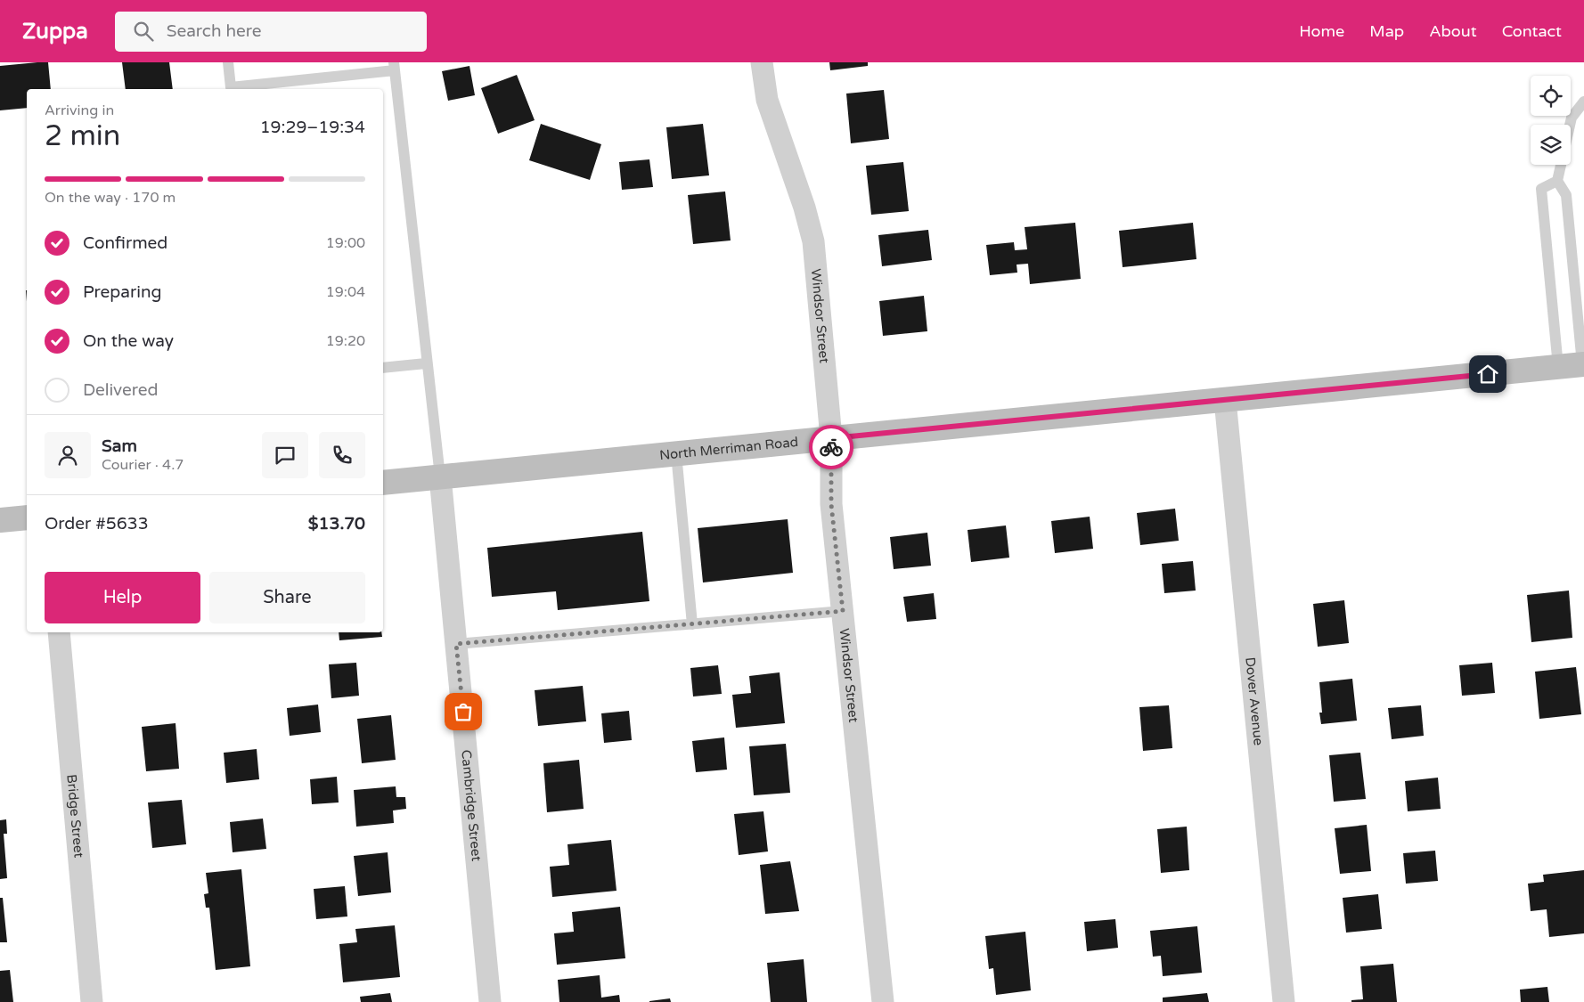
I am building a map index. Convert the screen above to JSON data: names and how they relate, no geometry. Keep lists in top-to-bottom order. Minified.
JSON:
{"streets":{"main road":["North Merriman Road"],"street":["Windsor Street","Dover Avenue","Cambridge Street","Bridge Street"]},"crossings":[["Windsor Street","North Merriman Road"],["North Merriman Road","Dover Avenue"],["North Merriman Road","Cambridge Street"]],"page":{"header":"Zuppa","search":"Search here","nav":["Home","Map","About","Contact"],"heading":["2 min","Arriving in","19:29–19:34"],"panel":["Sam","Courier · 4.7","Order #5633","$13.70"],"bar":"On the way · 170 m","list":[["Confirmed","19:00"],["Preparing","19:04"],["On the way","19:20"],"Delivered"],"buttons":["Help","Share"]}}
